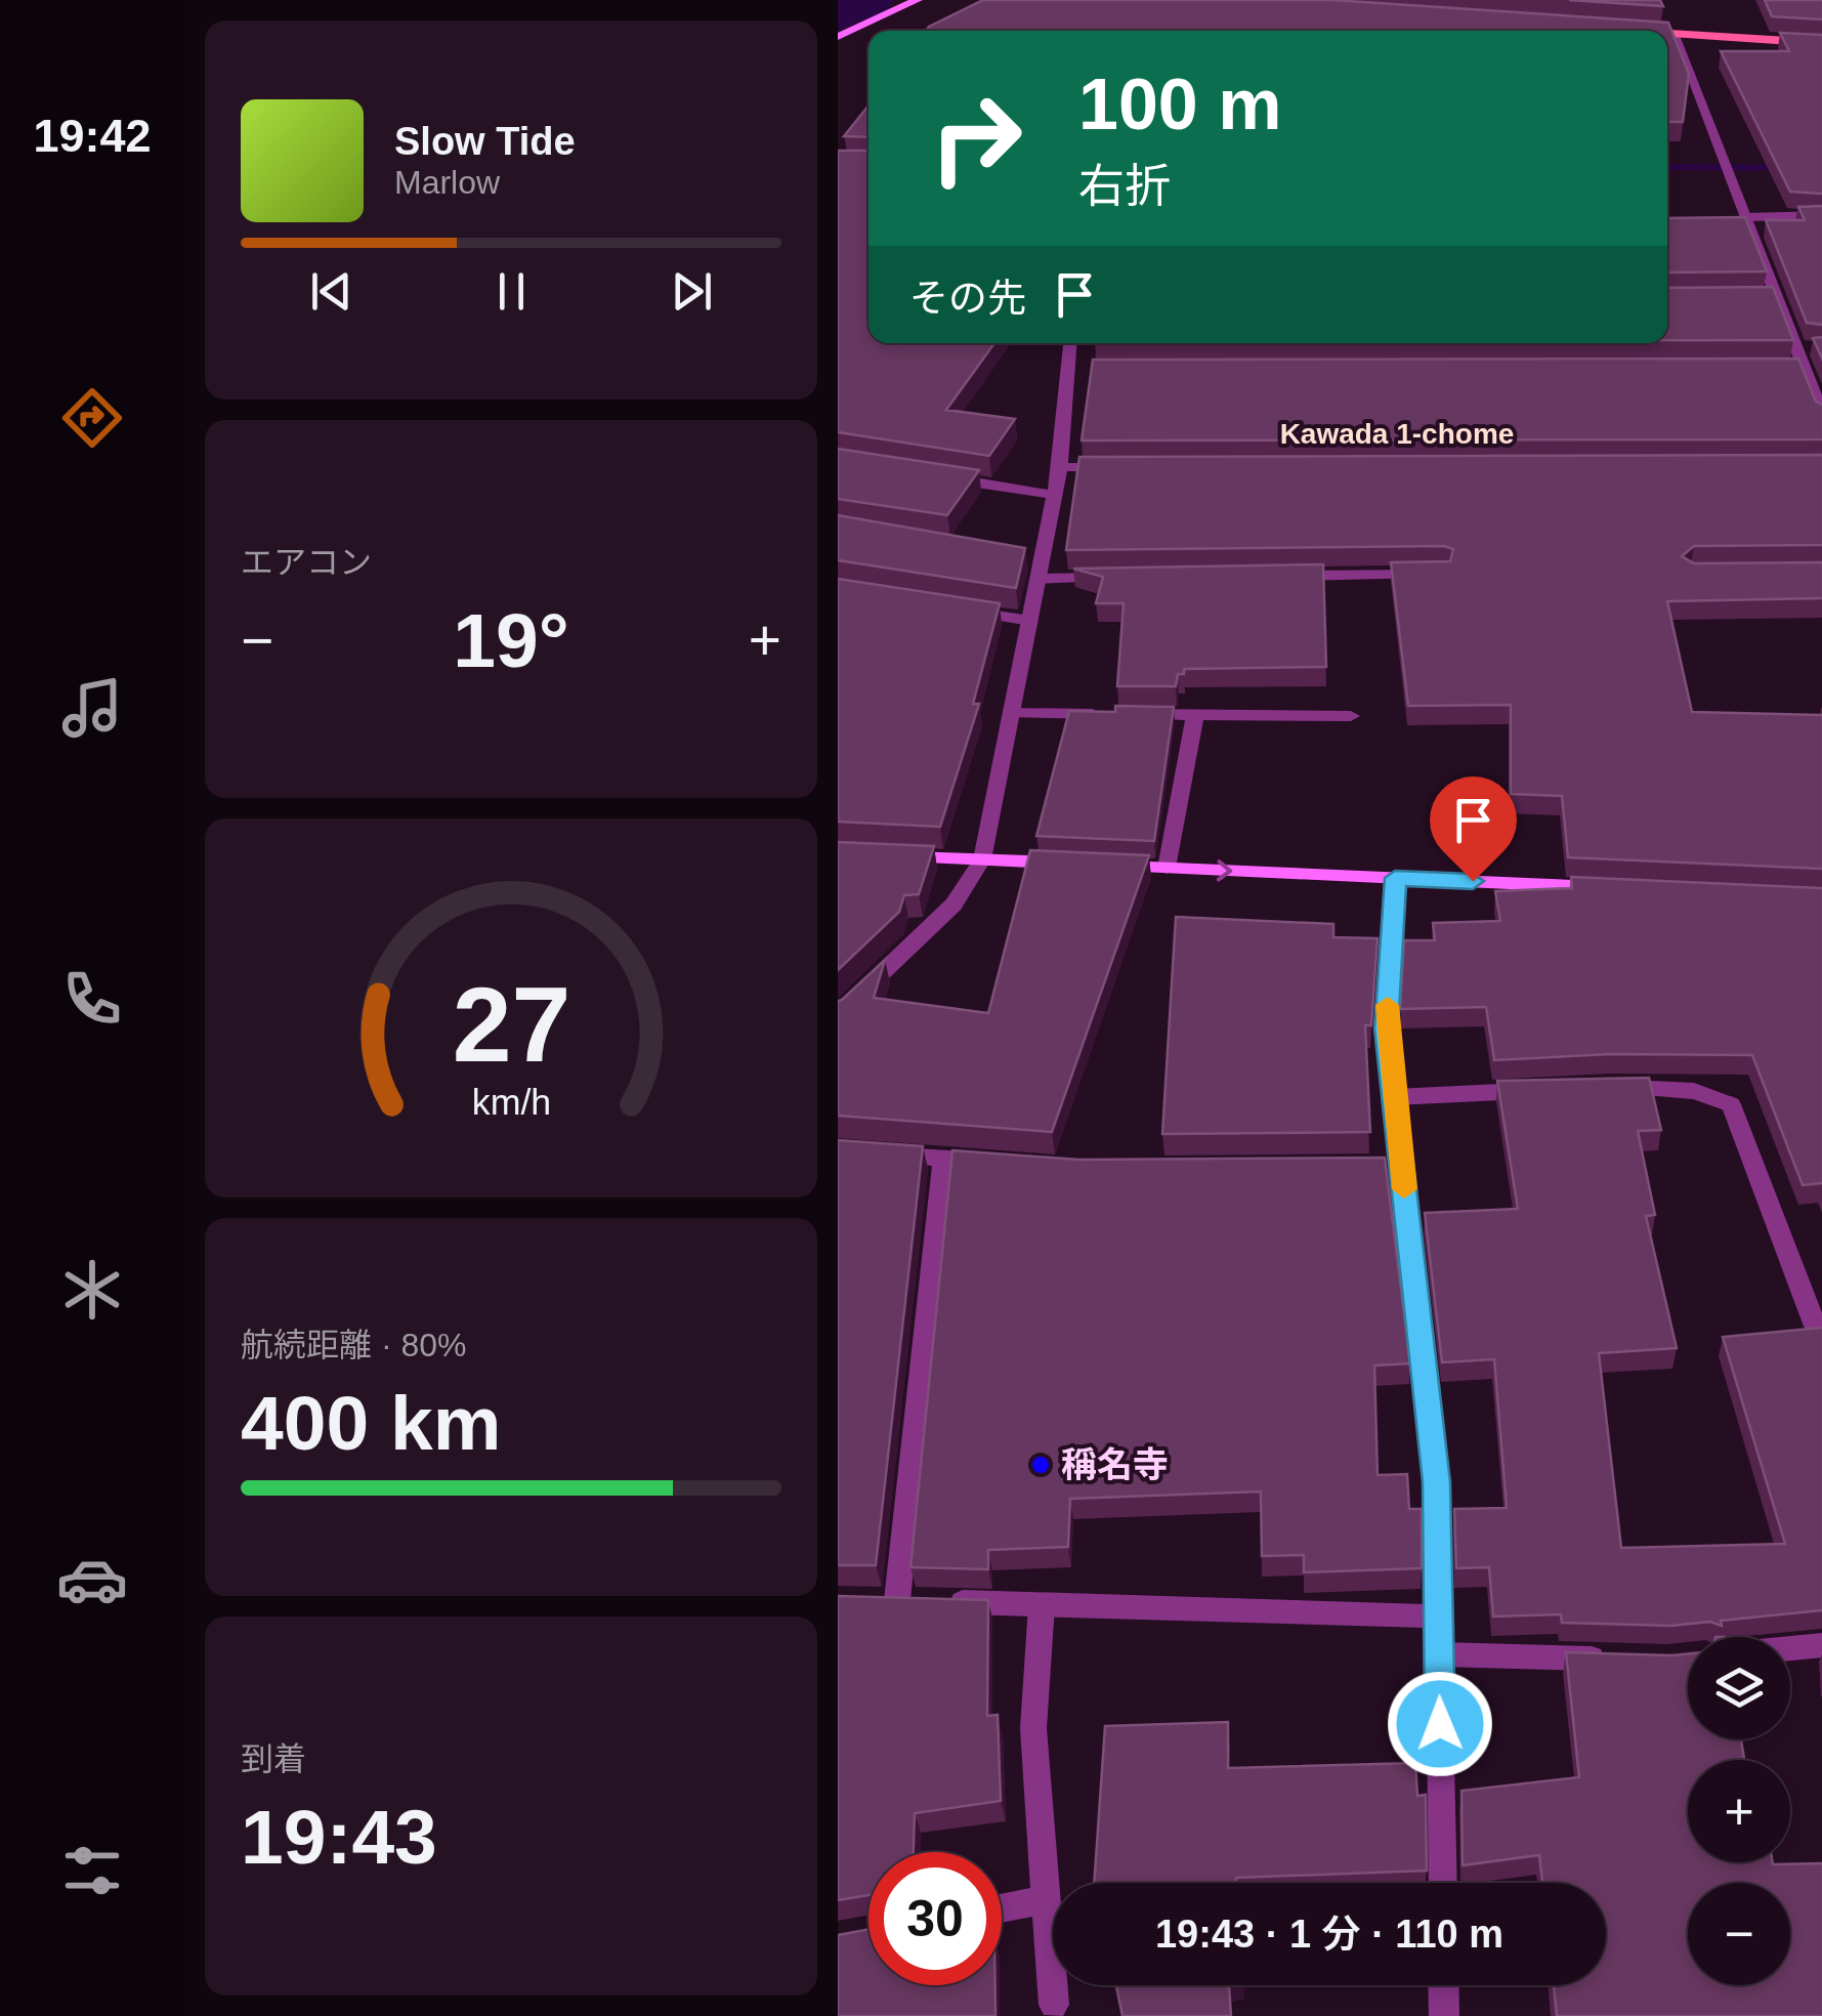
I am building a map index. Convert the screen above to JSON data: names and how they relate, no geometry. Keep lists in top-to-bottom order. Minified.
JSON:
{"districts":["Kawada 1-chome"],"places":["稱名寺"],"page":{"tabs":"19:42","turn":["100 m","右折"],"song":["Slow Tide","Marlow"],"then":"その先","tile":["エアコン",["航続距離 · 80%","400 km"],["到着","19:43"]],"heat":["−","19°","+"],"map_buttons":["+","−"],"limit":"30","trip":"19:43 · 1 分 · 110 m","gauge":["27","km/h"]}}
